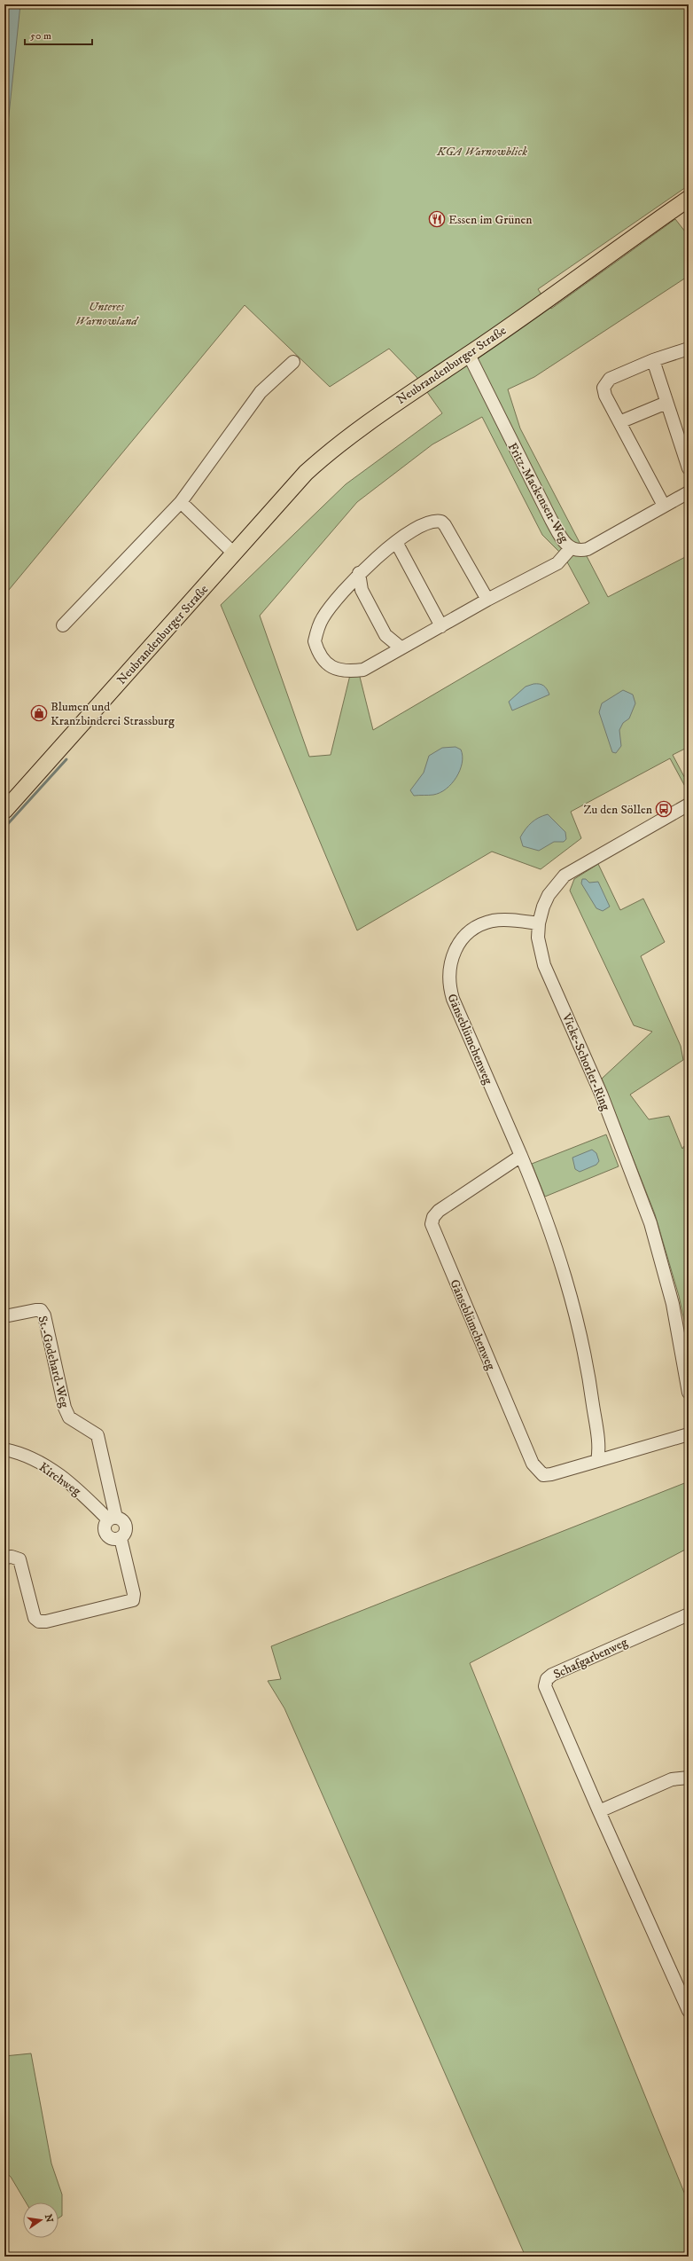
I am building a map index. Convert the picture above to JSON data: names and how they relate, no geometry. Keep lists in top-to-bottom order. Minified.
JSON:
{"streets":{"main road":["Neubrandenburger Straße"],"street":["Fritz-Mackensen-Weg","Gänseblümchenweg","Vicke-Schorler-Ring","St.-Godehard-Weg","Kirchweg","Schafgarbenweg"]},"crossings":[["Neubrandenburger Straße","Fritz-Mackensen-Weg"],["Gänseblümchenweg","Vicke-Schorler-Ring"],["St.-Godehard-Weg","Kirchweg"]],"parks":["KGA Warnowblick","Unteres Warnowland"],"places":{"restaurant":["Essen im Grünen"],"shop":["Blumen und Kranzbinderei Strassburg"],"bus stop":["Zu den Söllen"]},"scale_bar":"50 m","north":"right"}
